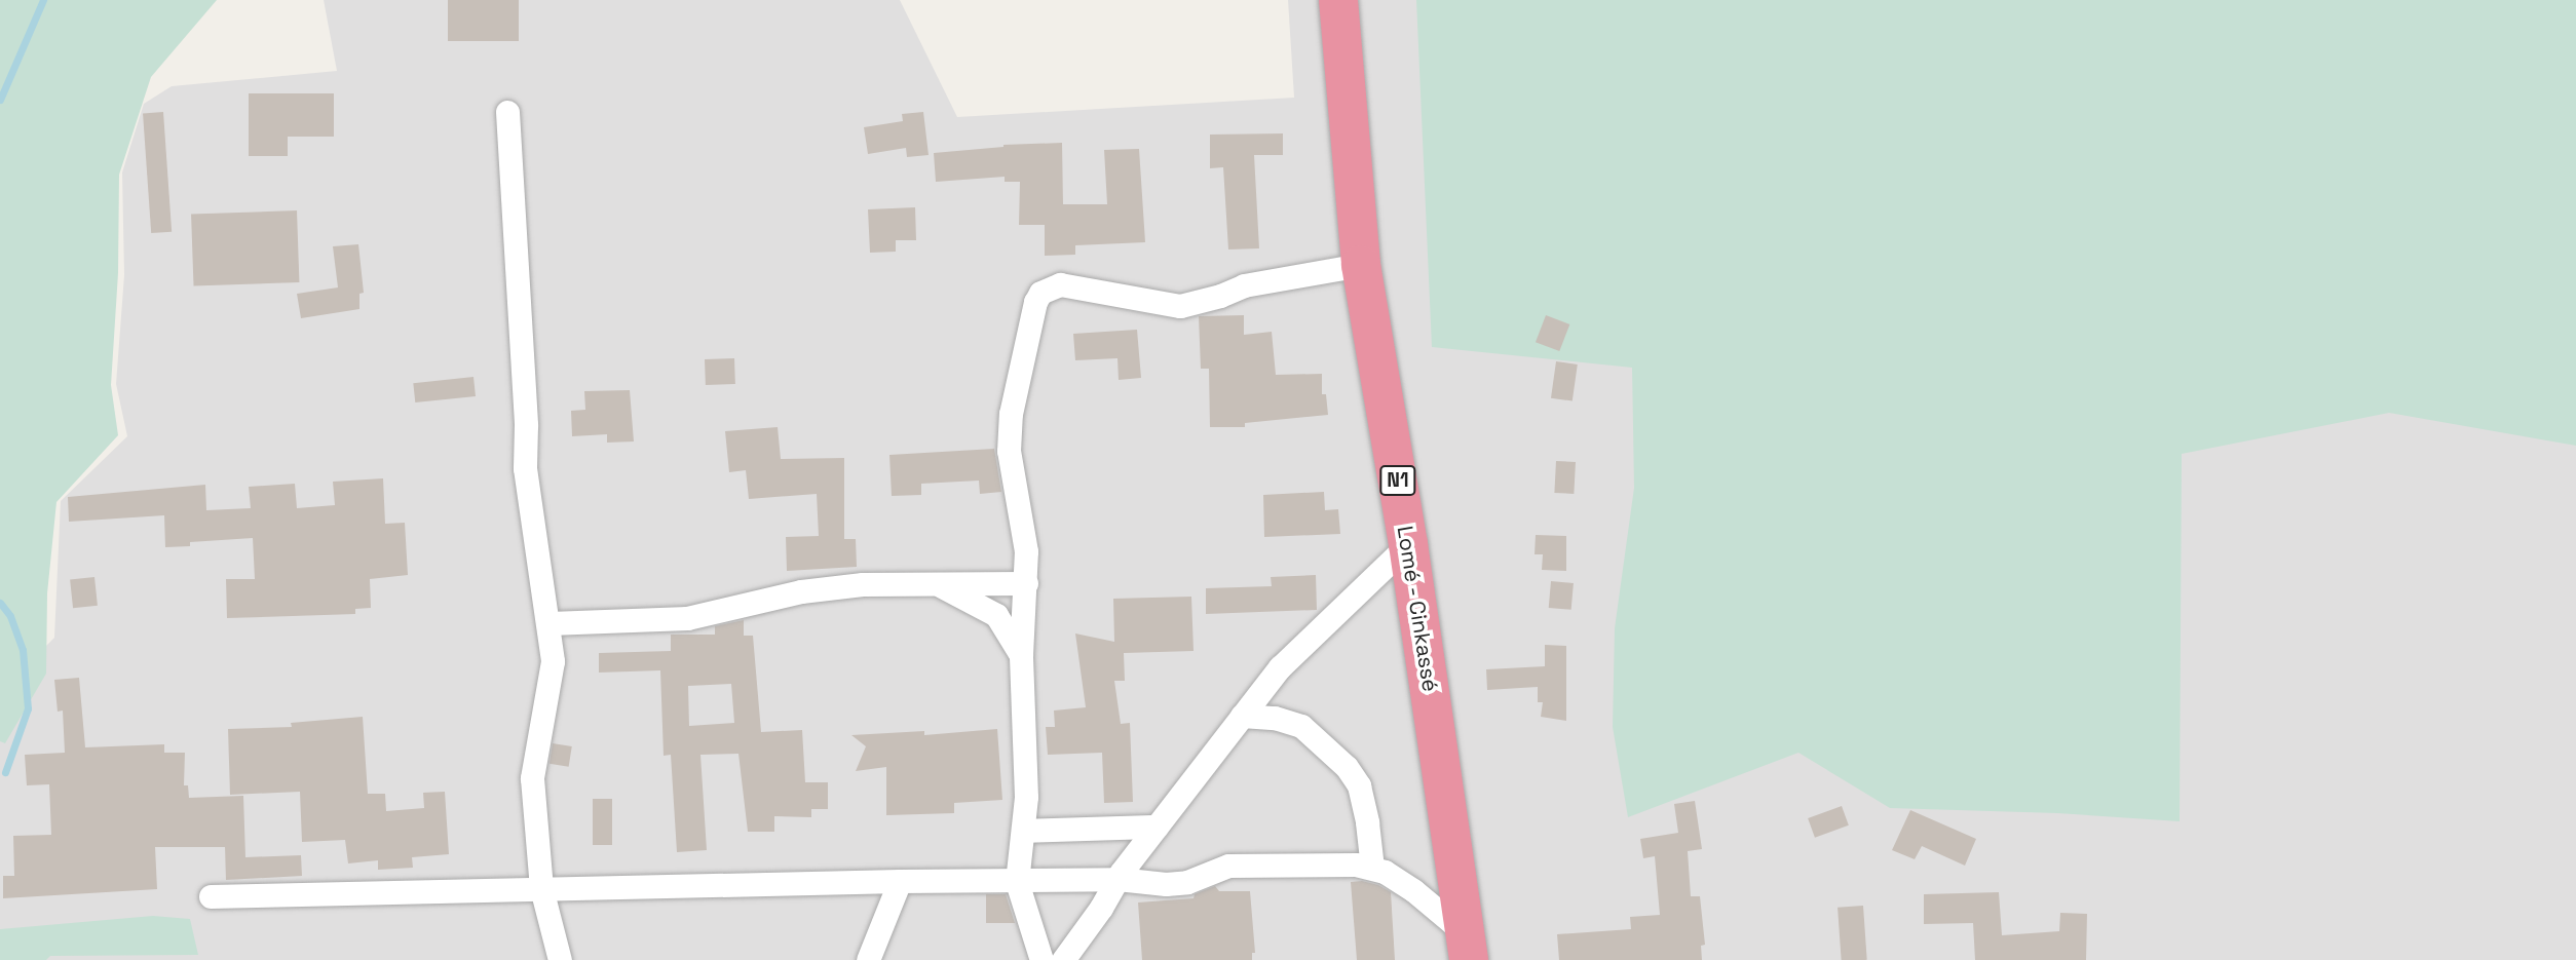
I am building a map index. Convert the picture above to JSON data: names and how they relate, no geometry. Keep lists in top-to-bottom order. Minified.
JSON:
{"streets":{"highway":["N1","Lomé - Cinkassé"]}}
